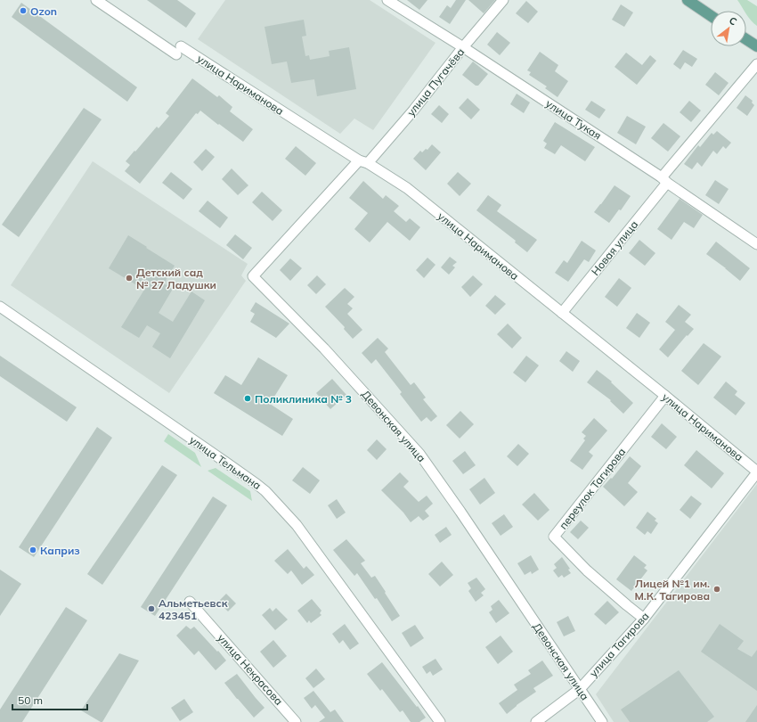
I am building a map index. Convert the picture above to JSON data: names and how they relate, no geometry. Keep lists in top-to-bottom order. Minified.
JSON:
{"streets":{"street":["улица Пугачёва","улица Нариманова","улица Тукая","Новая улица","Девонская улица","улица Тельмана","переулок Тагирова","улица Тагирова","улица Некрасова"]},"crossings":[["улица Пугачёва","улица Нариманова"],["улица Пугачёва","улица Тукая"],["улица Пугачёва","Девонская улица"],["улица Нариманова","Новая улица"],["улица Нариманова","Девонская улица"],["улица Нариманова","переулок Тагирова"],["улица Нариманова","улица Тагирова"],["улица Тукая","Новая улица"],["Девонская улица","улица Тагирова"],["переулок Тагирова","улица Тагирова"]],"places":["Ozon","Детский сад № 27 Ладушки","Поликлиника № 3","Каприз","Лицей №1 им. М.К. Тагирова","Альметьевск 423451"],"scale_bar":"50 m","north":"top right"}
